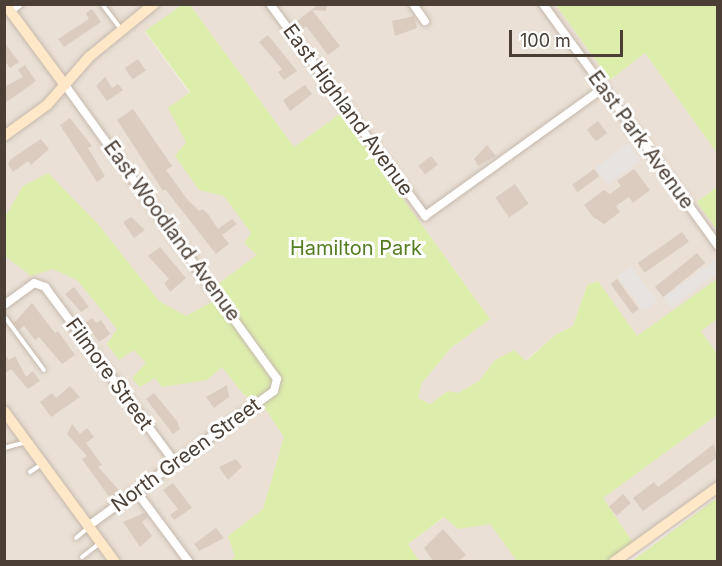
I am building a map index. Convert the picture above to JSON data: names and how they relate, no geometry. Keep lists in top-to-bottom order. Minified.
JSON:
{"streets":{"street":["East Highland Avenue","East Park Avenue","East Woodland Avenue","Filmore Street","North Green Street"]},"crossings":[["East Highland Avenue","East Park Avenue"],["East Woodland Avenue","North Green Street"],["Filmore Street","North Green Street"]],"parks":["Hamilton Park"],"scale_bar":"100 m"}
